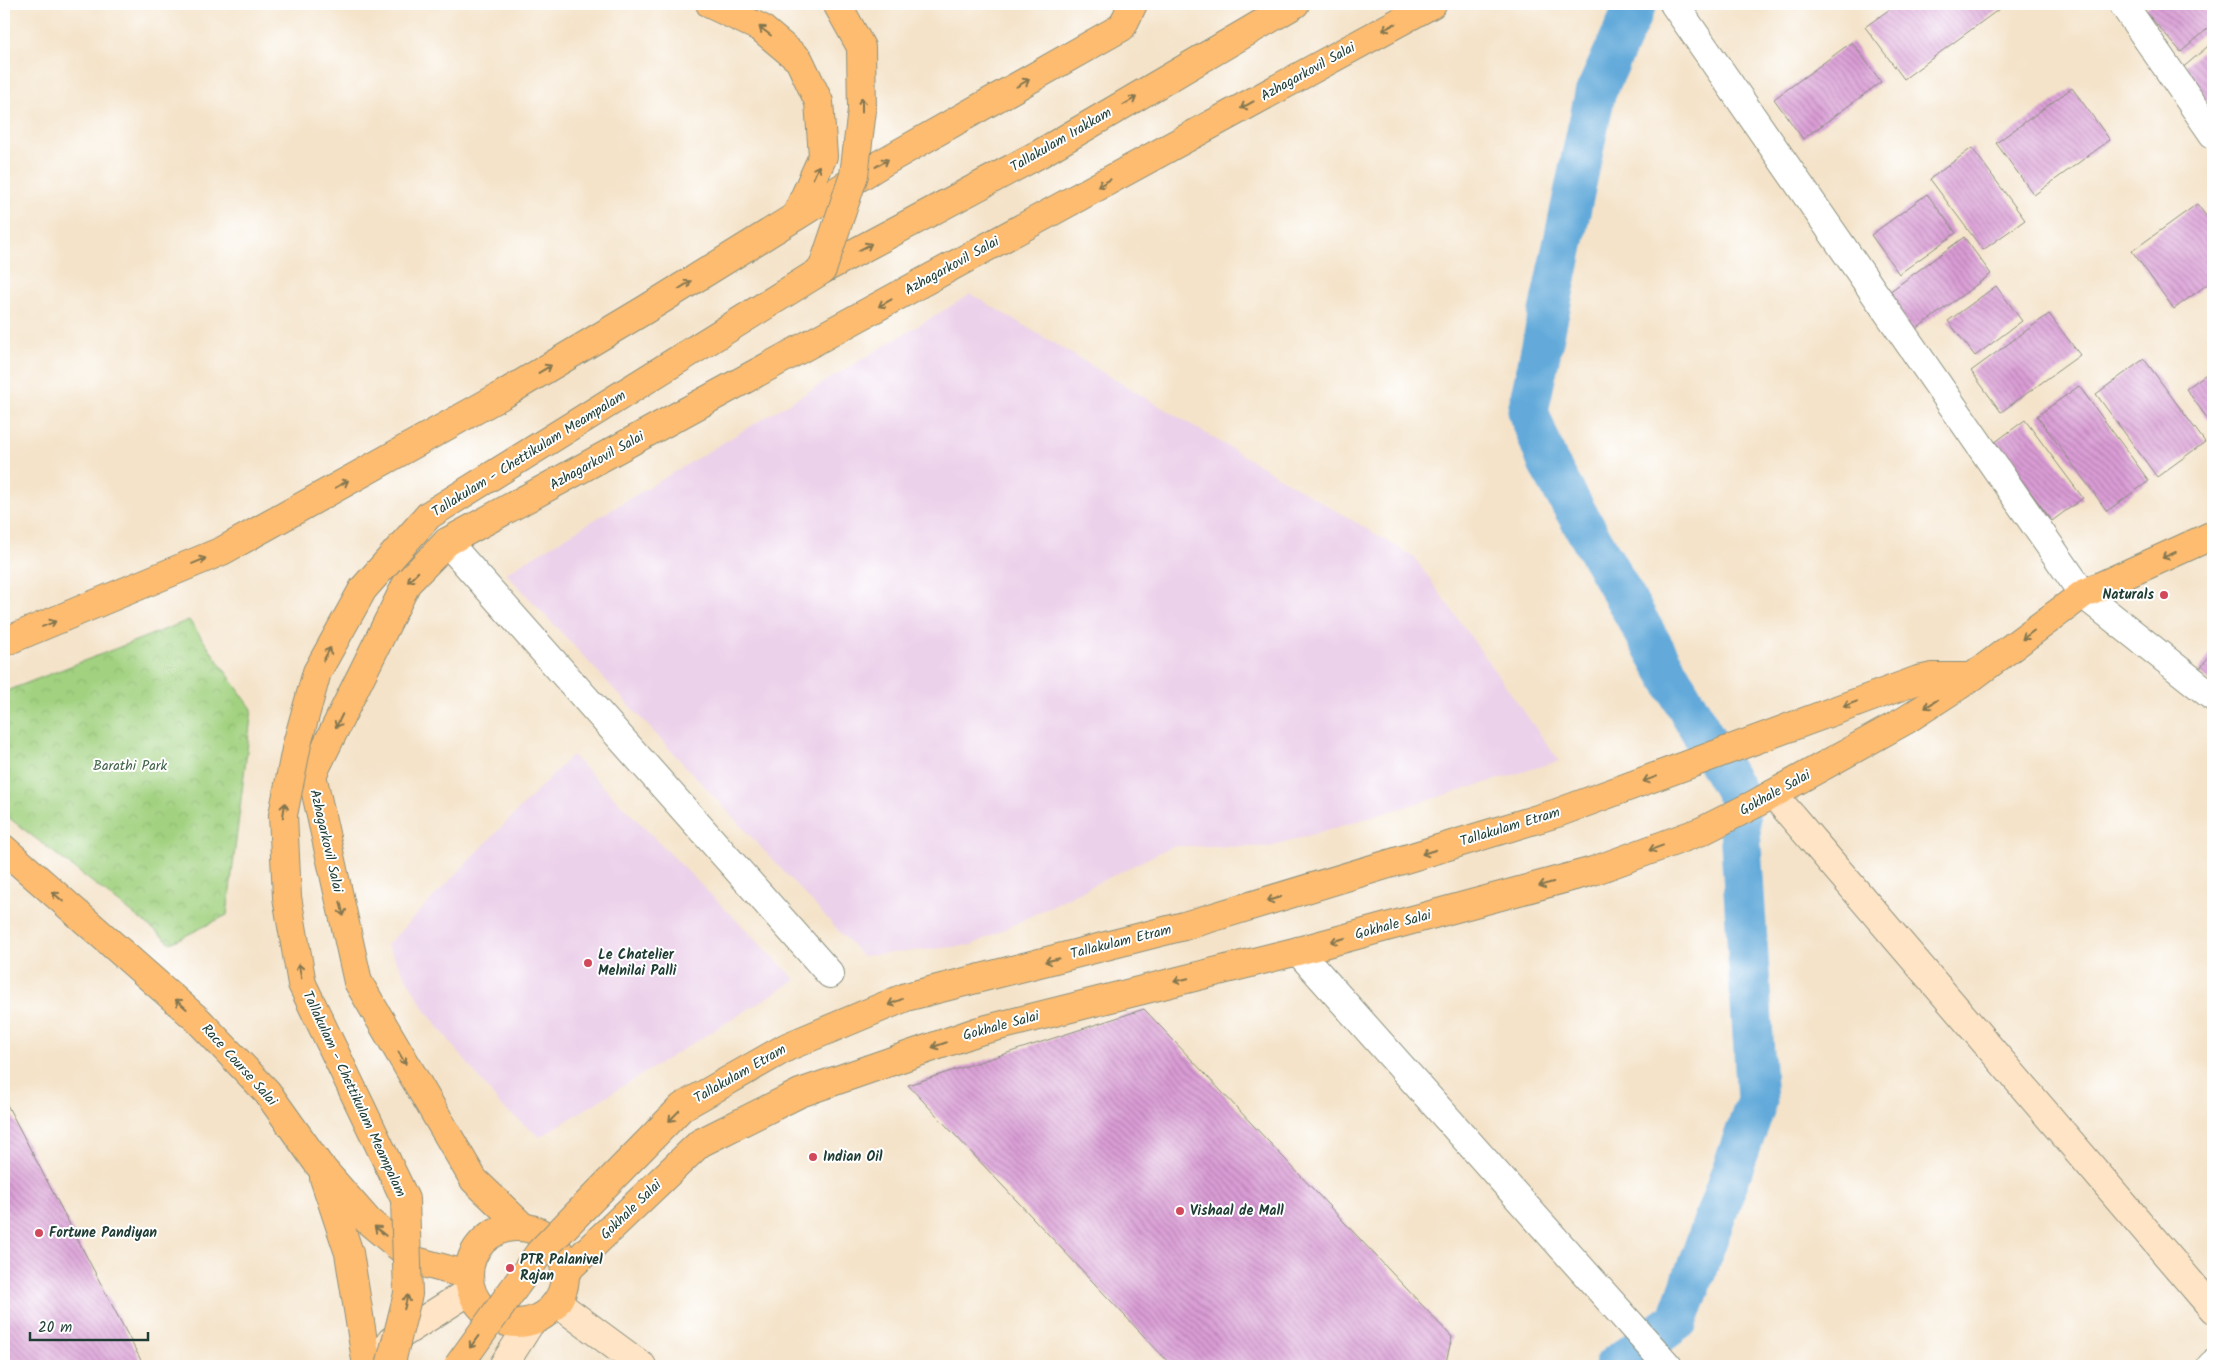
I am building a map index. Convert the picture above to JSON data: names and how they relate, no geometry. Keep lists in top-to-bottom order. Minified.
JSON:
{"streets":{"main road":["Azhagarkovil Salai","Tallakulam Irakkam","Tallakulam - Chettikulam Meampalam","Gokhale Salai","Tallakulam Etram","Race Course Salai"]},"crossings":[["Azhagarkovil Salai","Gokhale Salai"],["Azhagarkovil Salai","Race Course Salai"],["Tallakulam Irakkam","Tallakulam - Chettikulam Meampalam"],["Gokhale Salai","Tallakulam Etram"],["Gokhale Salai","Race Course Salai"]],"one_way":["Tallakulam - Chettikulam Meampalam","Gokhale Salai","Tallakulam Etram","Race Course Salai"],"parks":["Barathi Park"],"places":["Naturals","Le Chatelier Melnilai Palli","Indian Oil","Vishaal de Mall","Fortune Pandiyan","PTR Palanivel Rajan"],"scale_bar":"20 m"}
